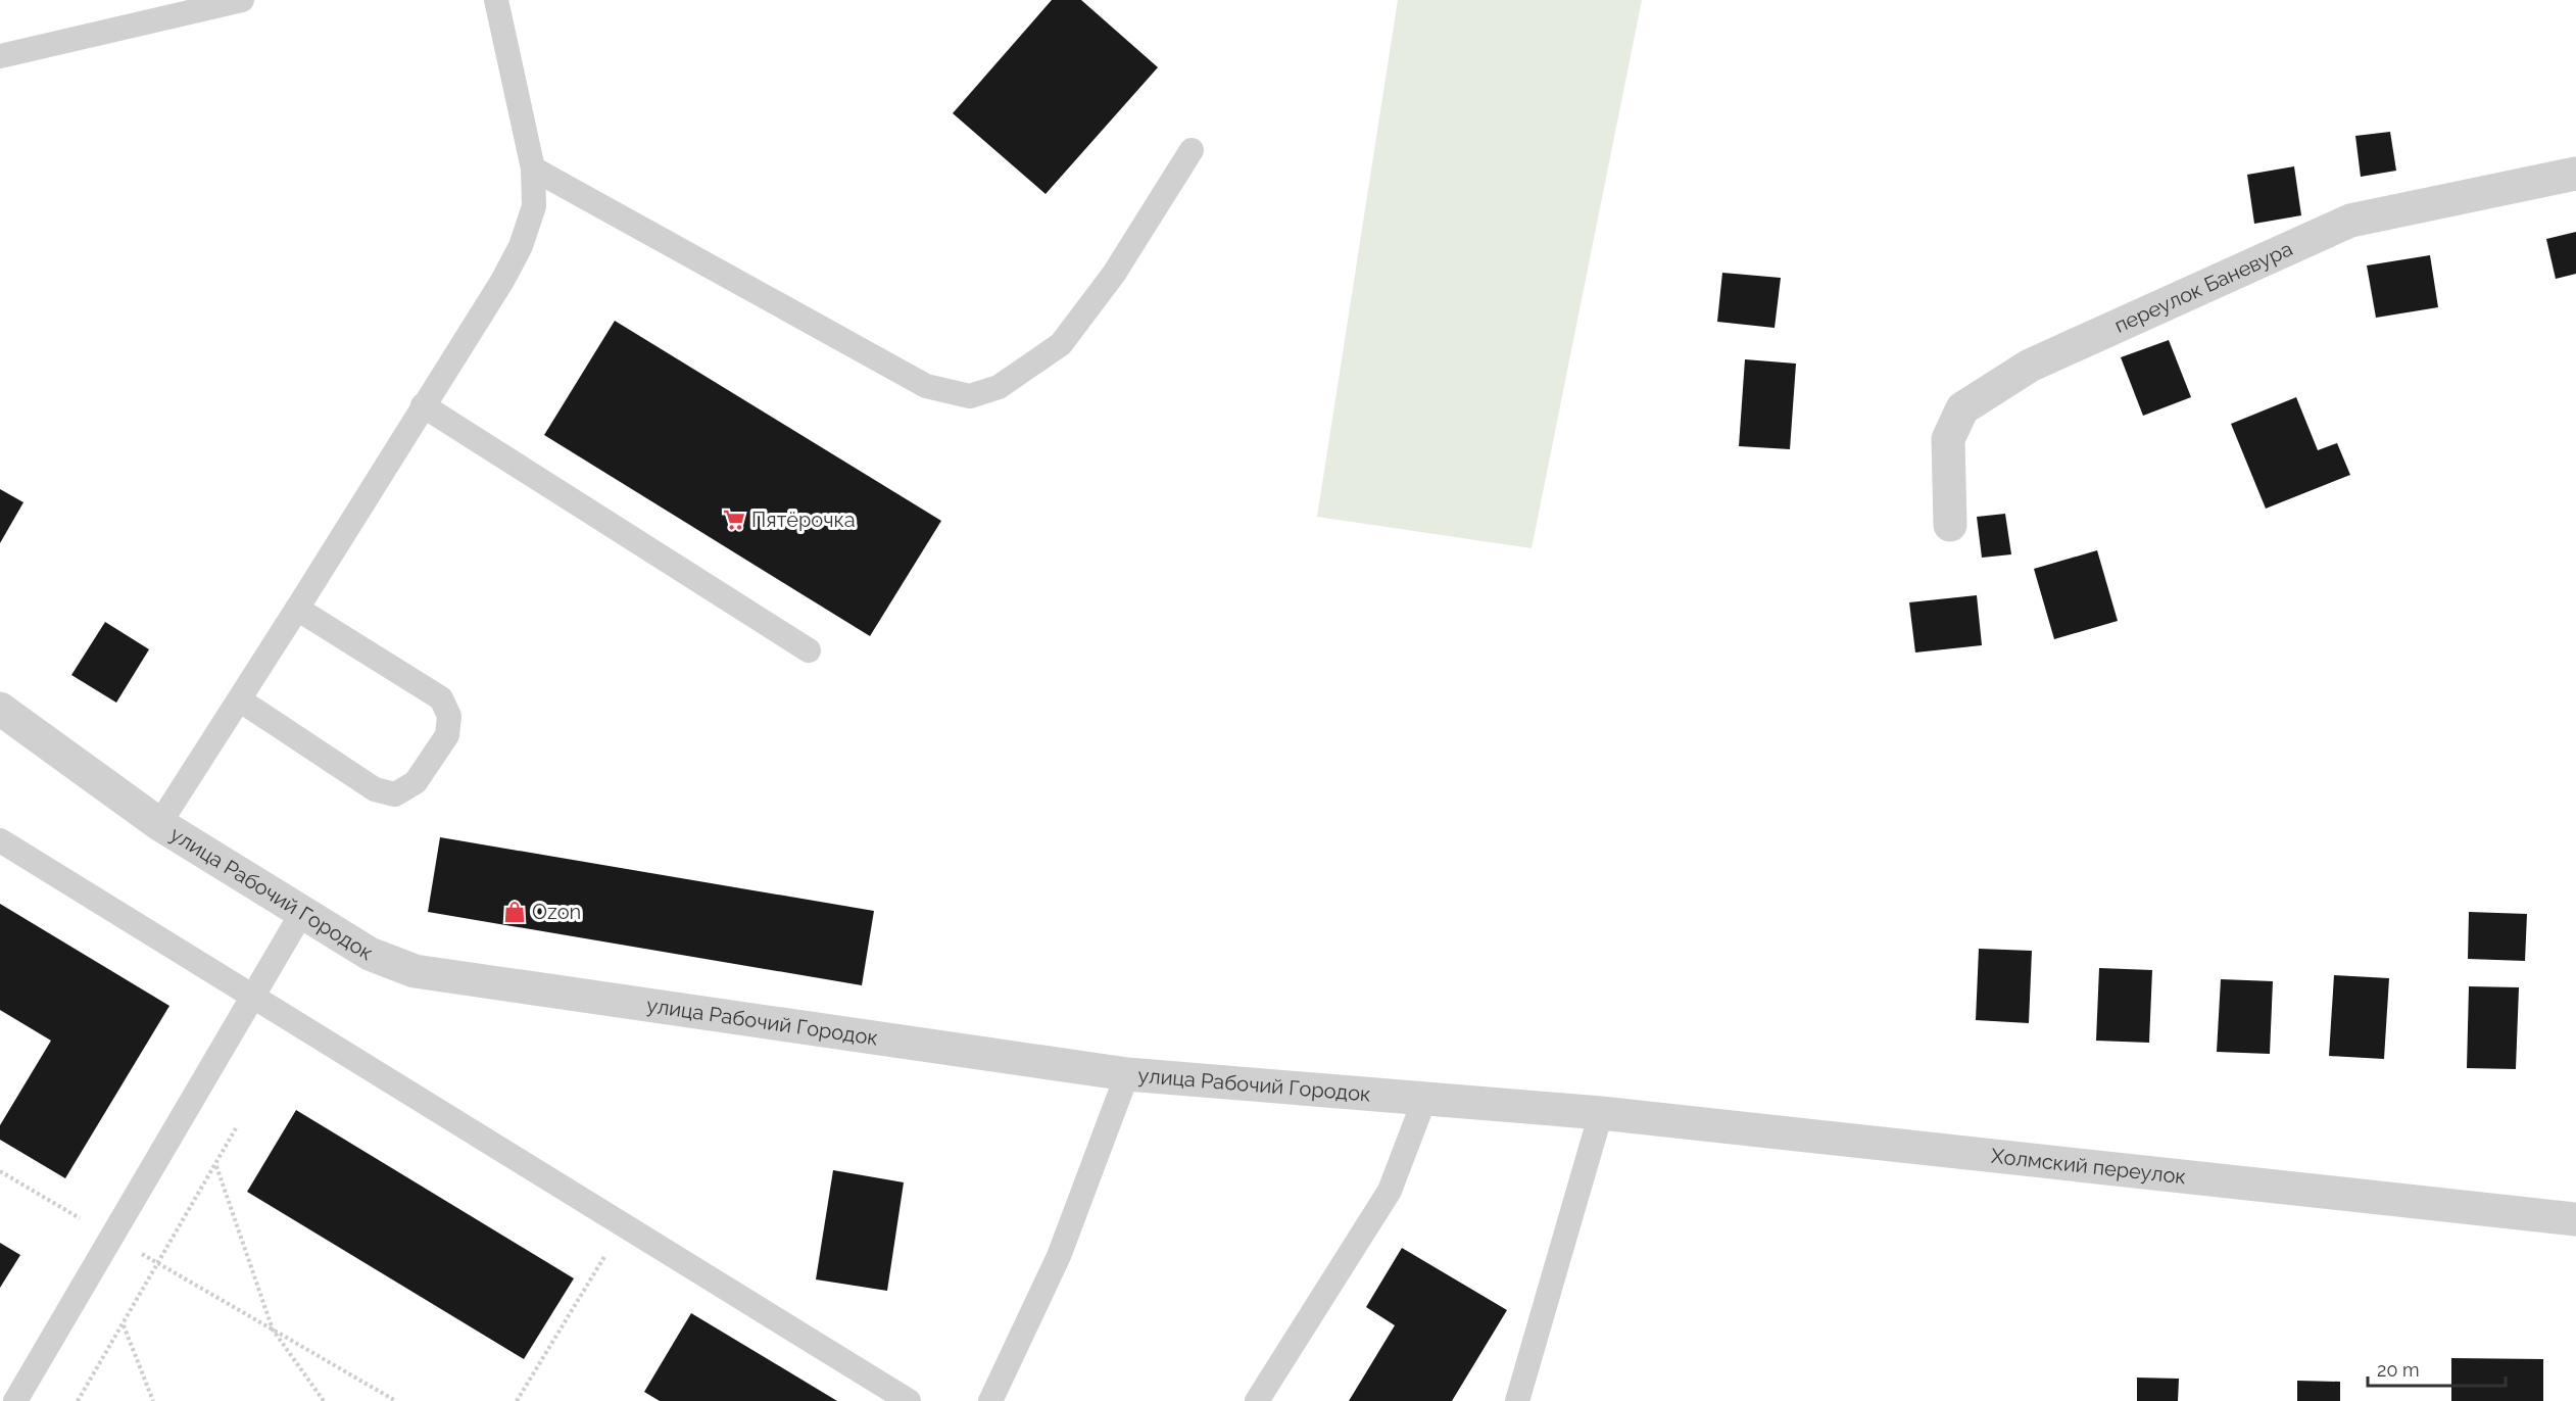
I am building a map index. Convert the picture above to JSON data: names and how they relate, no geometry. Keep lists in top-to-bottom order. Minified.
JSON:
{"streets":{"street":["переулок Баневура","улица Рабочий Городок","Холмский переулок"]},"crossings":[["улица Рабочий Городок","Холмский переулок"]],"places":{"supermarket":["Пятёрочка"],"shop":["Ozon"]},"scale_bar":"20 m"}
